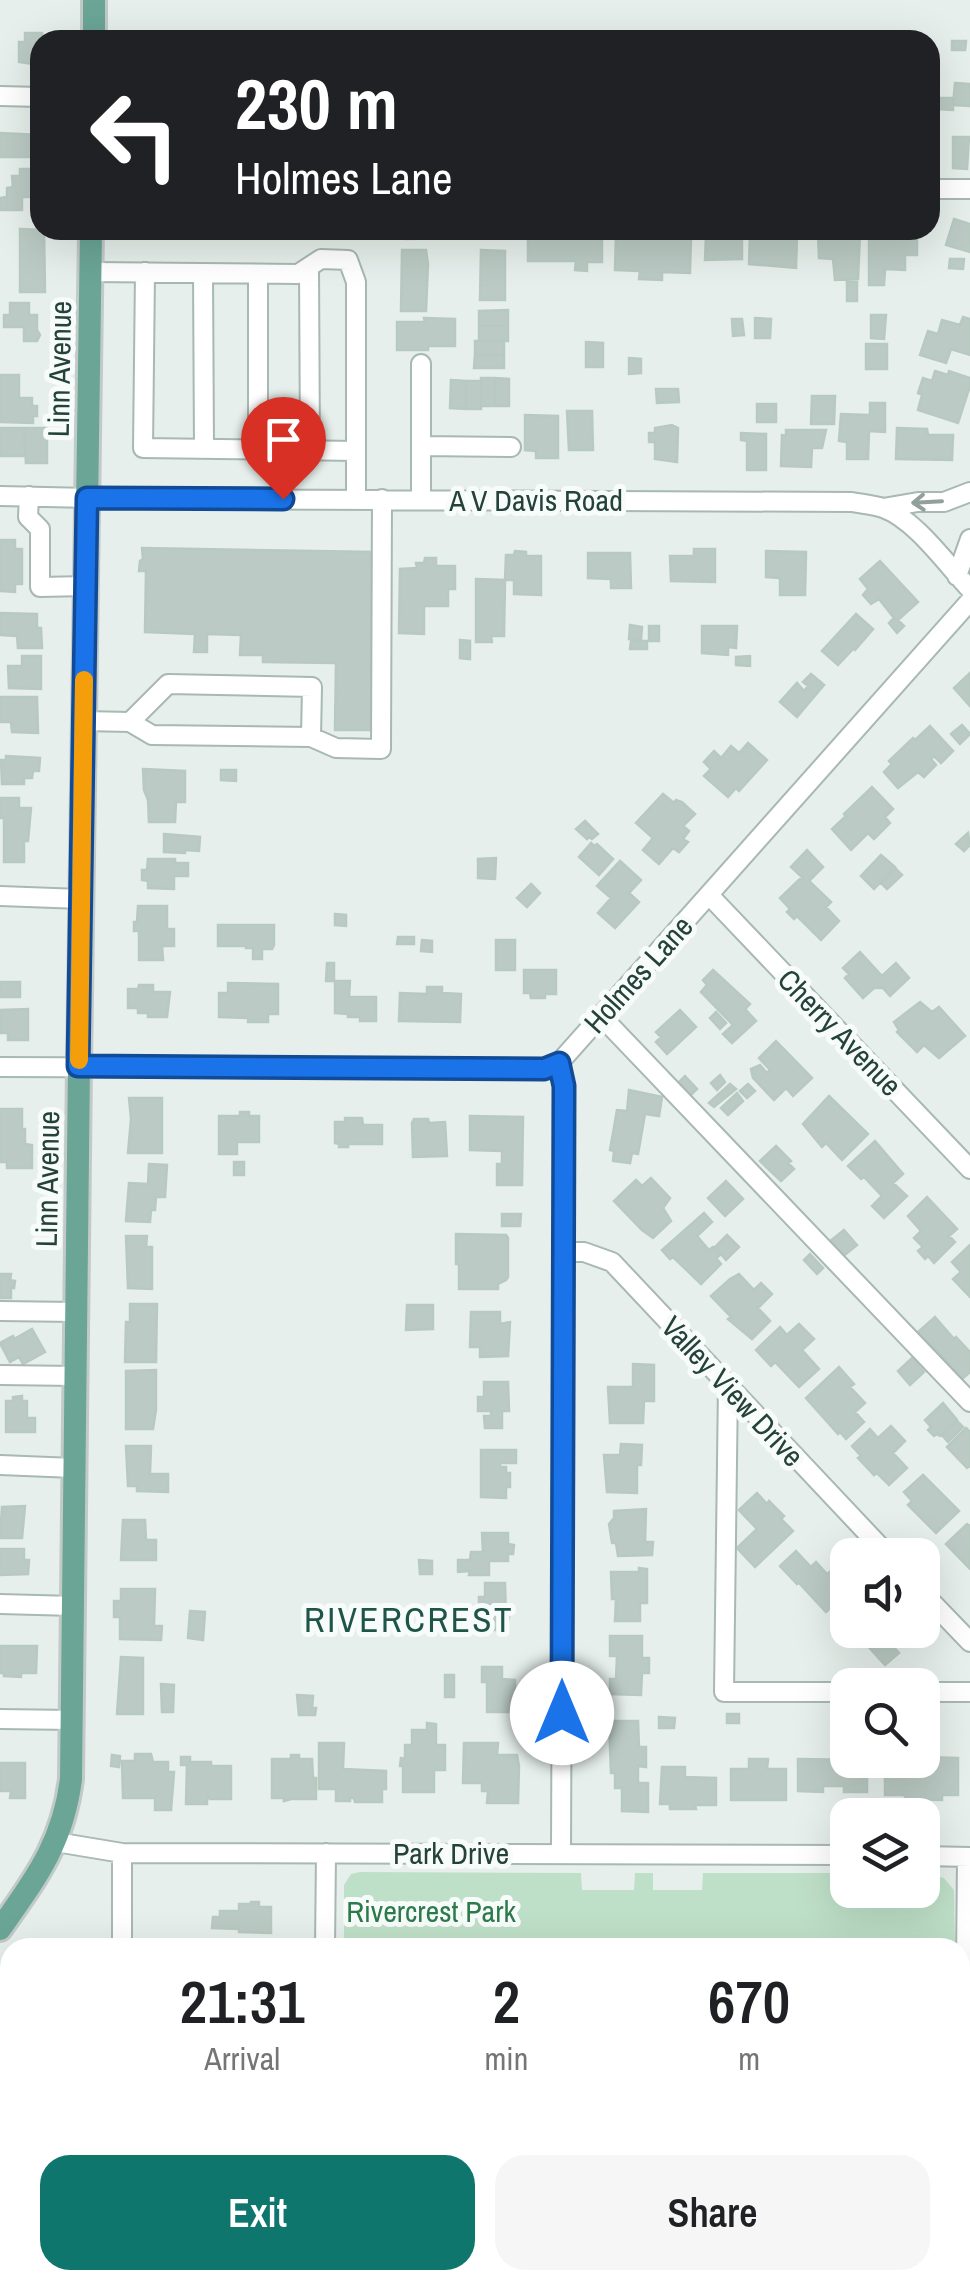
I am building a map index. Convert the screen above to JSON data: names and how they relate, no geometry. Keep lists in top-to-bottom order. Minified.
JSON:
{"streets":{"main road":["Linn Avenue"],"street":["A V Davis Road","Holmes Lane","Cherry Avenue","Valley View Drive","Park Drive"]},"crossings":[["Linn Avenue","A V Davis Road"],["Linn Avenue","Park Drive"],["Holmes Lane","Cherry Avenue"]],"districts":["RIVERCREST"],"parks":["Rivercrest Park"],"page":{"turn":["230 m","Holmes Lane"],"eta":["21:31","Arrival","2","min","670","m"],"buttons":["Exit","Share"]}}
